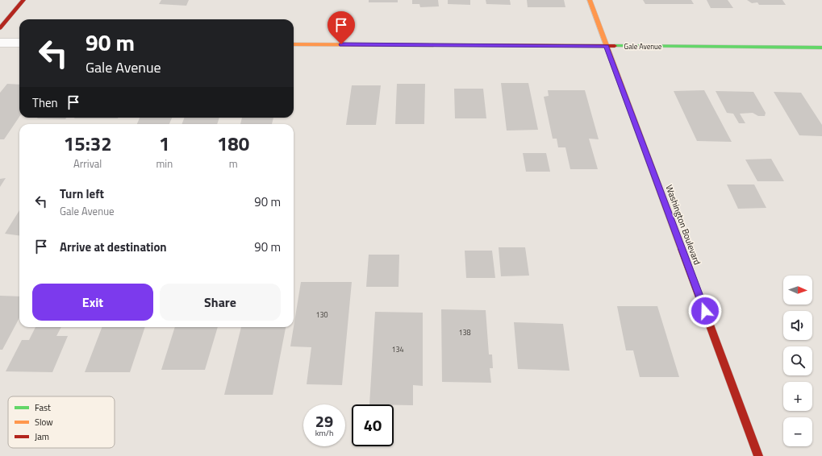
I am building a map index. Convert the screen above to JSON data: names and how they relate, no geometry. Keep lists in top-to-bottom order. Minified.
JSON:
{"streets":{"street":["Gale Avenue","Washington Boulevard"]},"crossings":[["Gale Avenue","Washington Boulevard"]],"house_numbers":["130","138","134"],"legend":["Fast","Slow","Jam"],"north":"right","page":{"turn":["90 m","Gale Avenue"],"then":"Then","eta":["15:32","Arrival","1","min","180","m"],"list":[{"name":"Turn left","note":"Gale Avenue","value":"90 m"},{"name":"Arrive at destination","value":"90 m"}],"map_buttons":["+","−"],"buttons":["Exit","Share"],"speed":"29 km/h","limit":"40"}}
